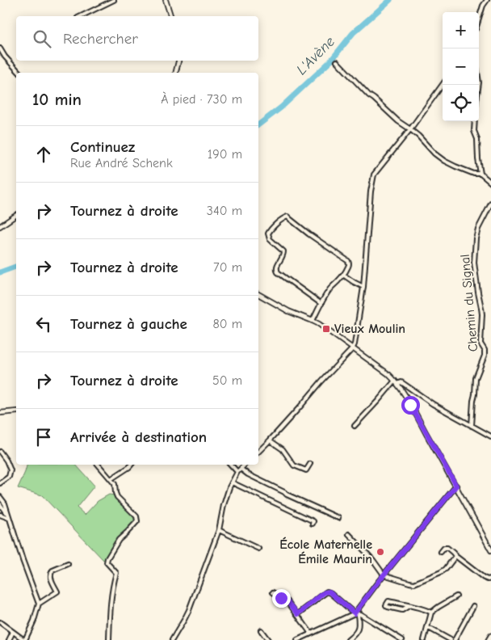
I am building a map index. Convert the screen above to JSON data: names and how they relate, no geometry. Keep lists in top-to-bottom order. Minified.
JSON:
{"streets":{"street":["Chemin du Signal"]},"water":["L'Avène"],"places":{"transit":["Vieux Moulin"],"other":["École Maternelle Émile Maurin"]},"page":{"map_buttons":["+","−"],"search":"Rechercher","heading":["10 min","À pied · 730 m"],"list":[["Continuez","Rue André Schenk","190 m"],["Tournez à droite","340 m"],["Tournez à droite","70 m"],["Tournez à gauche","80 m"],["Tournez à droite","50 m"],"Arrivée à destination"]}}
